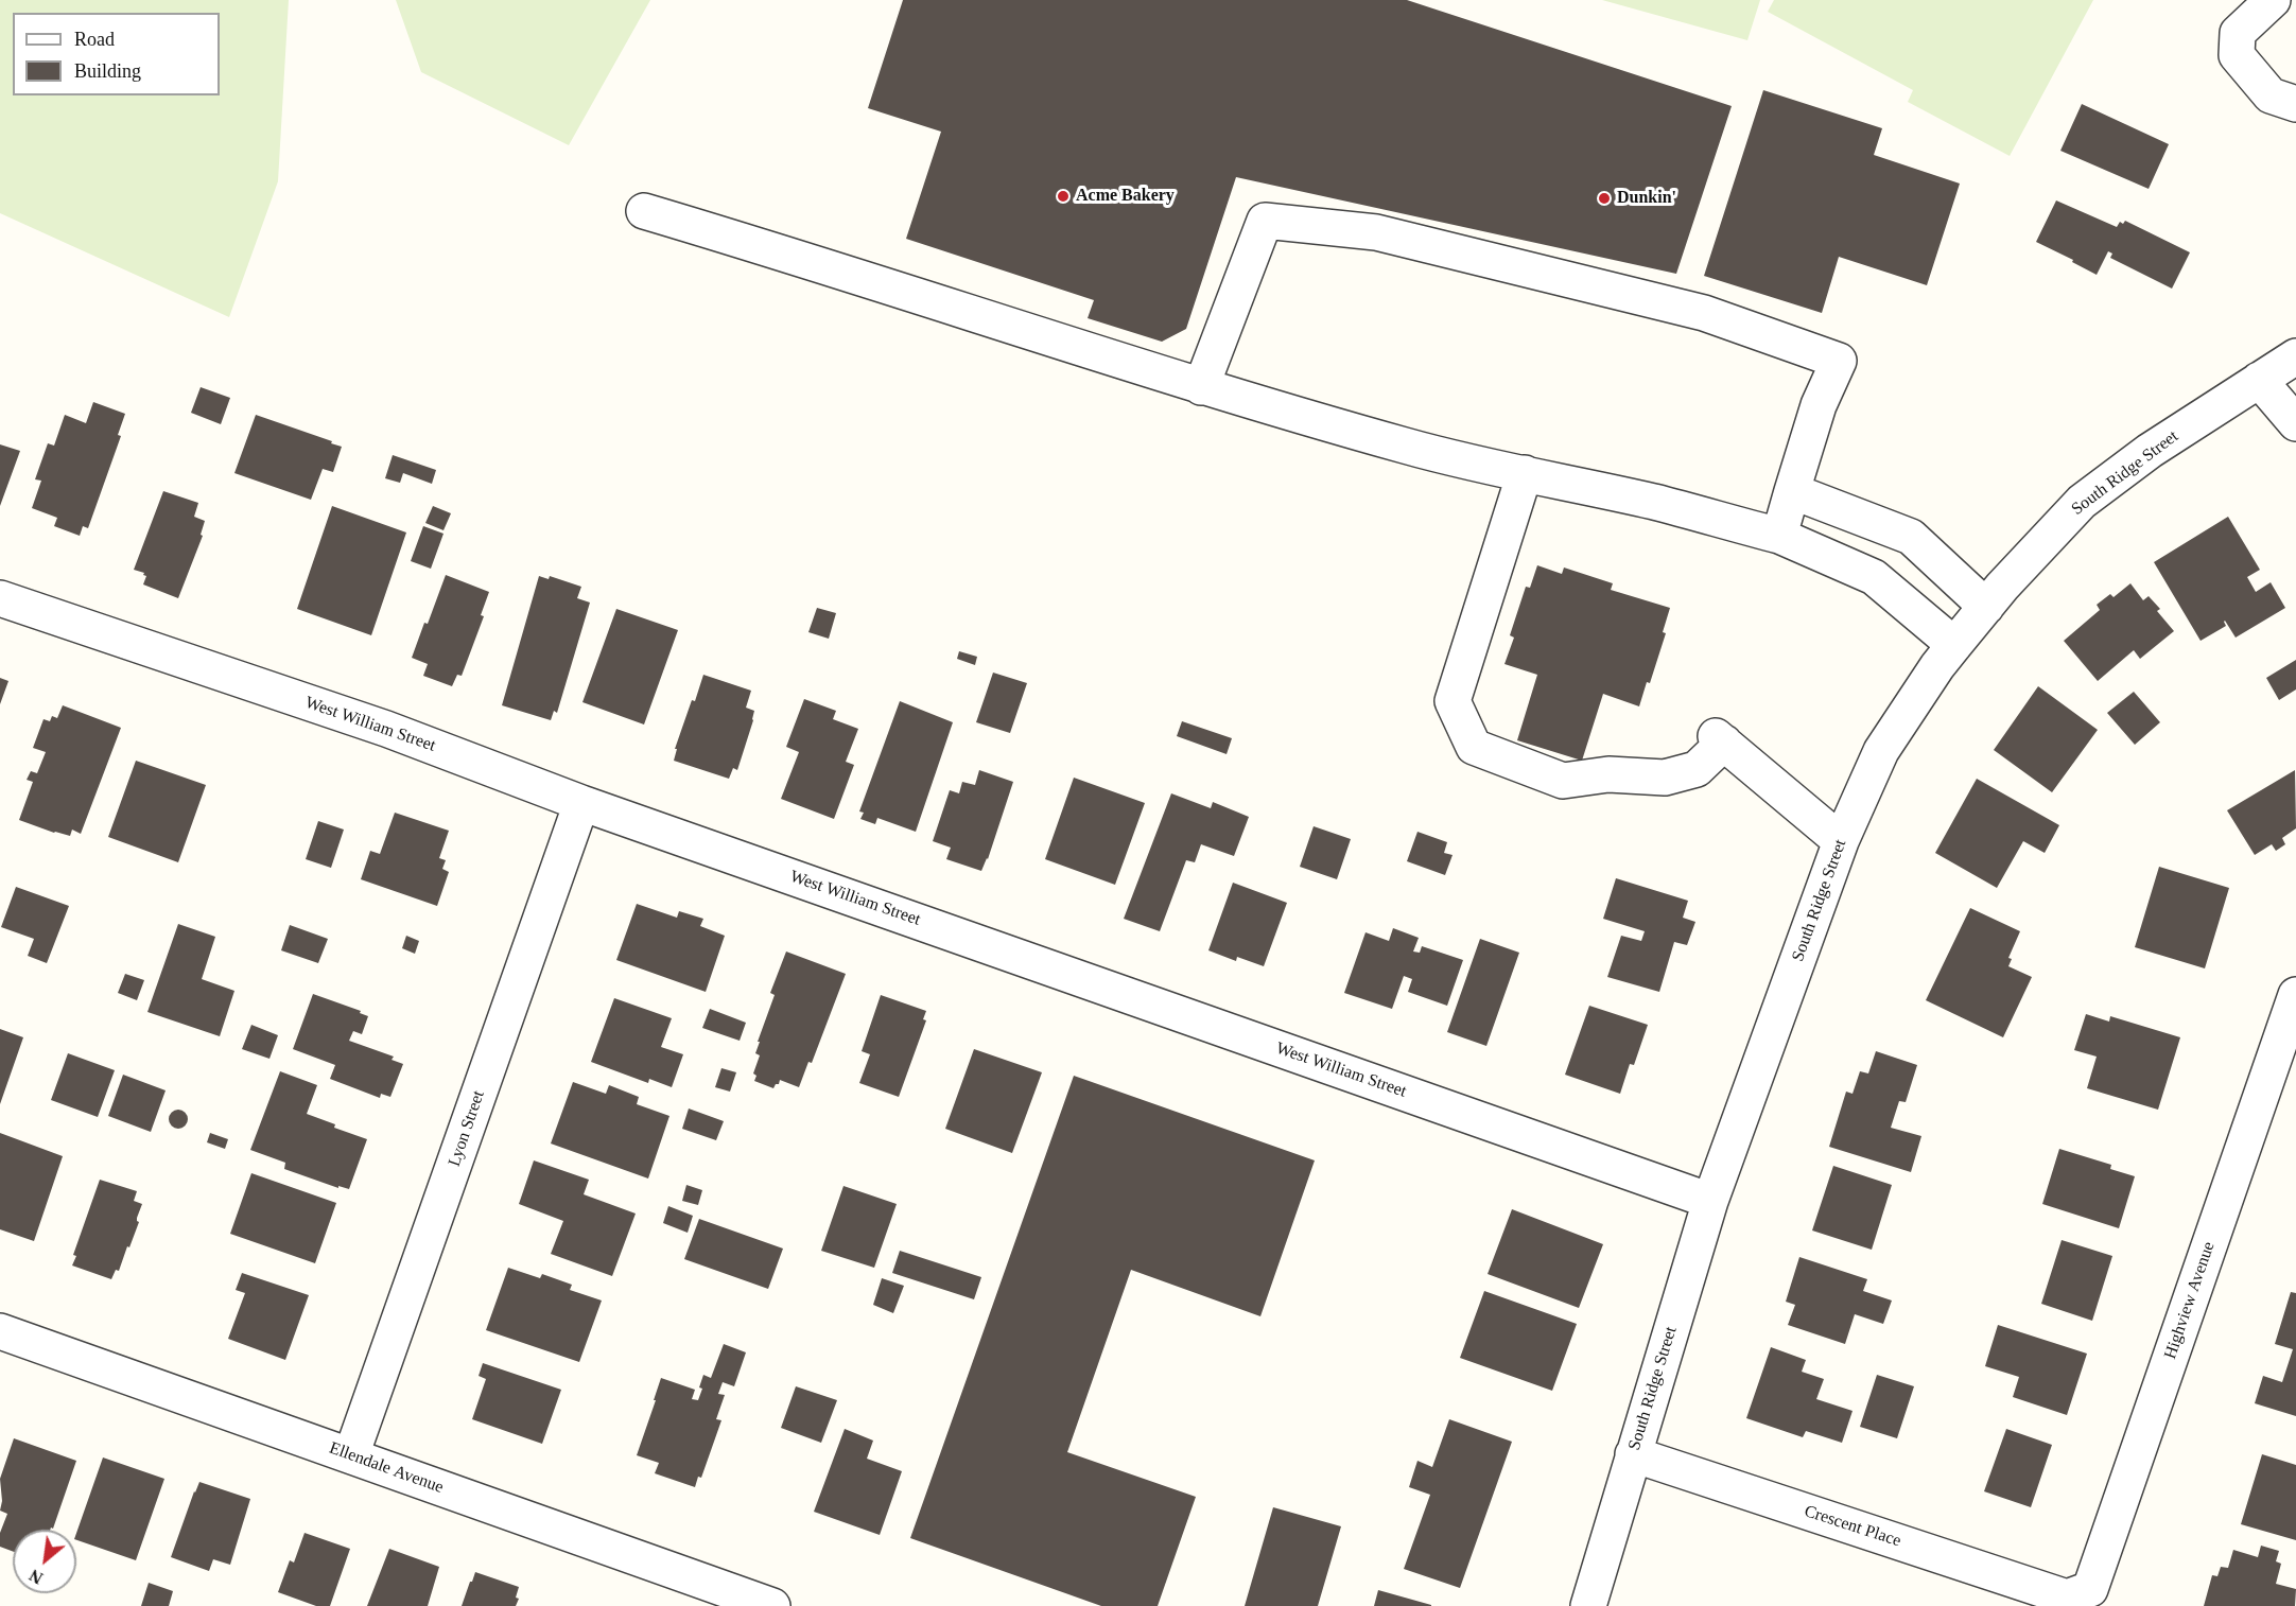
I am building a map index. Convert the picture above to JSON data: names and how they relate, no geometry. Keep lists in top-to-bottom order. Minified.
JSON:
{"streets":{"street":["South Ridge Street","West William Street","Lyon Street","Highview Avenue","Ellendale Avenue","Crescent Place"]},"crossings":[["South Ridge Street","West William Street"],["South Ridge Street","Crescent Place"],["West William Street","Lyon Street"],["Lyon Street","Ellendale Avenue"],["Highview Avenue","Crescent Place"]],"places":["Acme Bakery","Dunkin'"],"legend":["Road","Building"],"north":"bottom left"}
